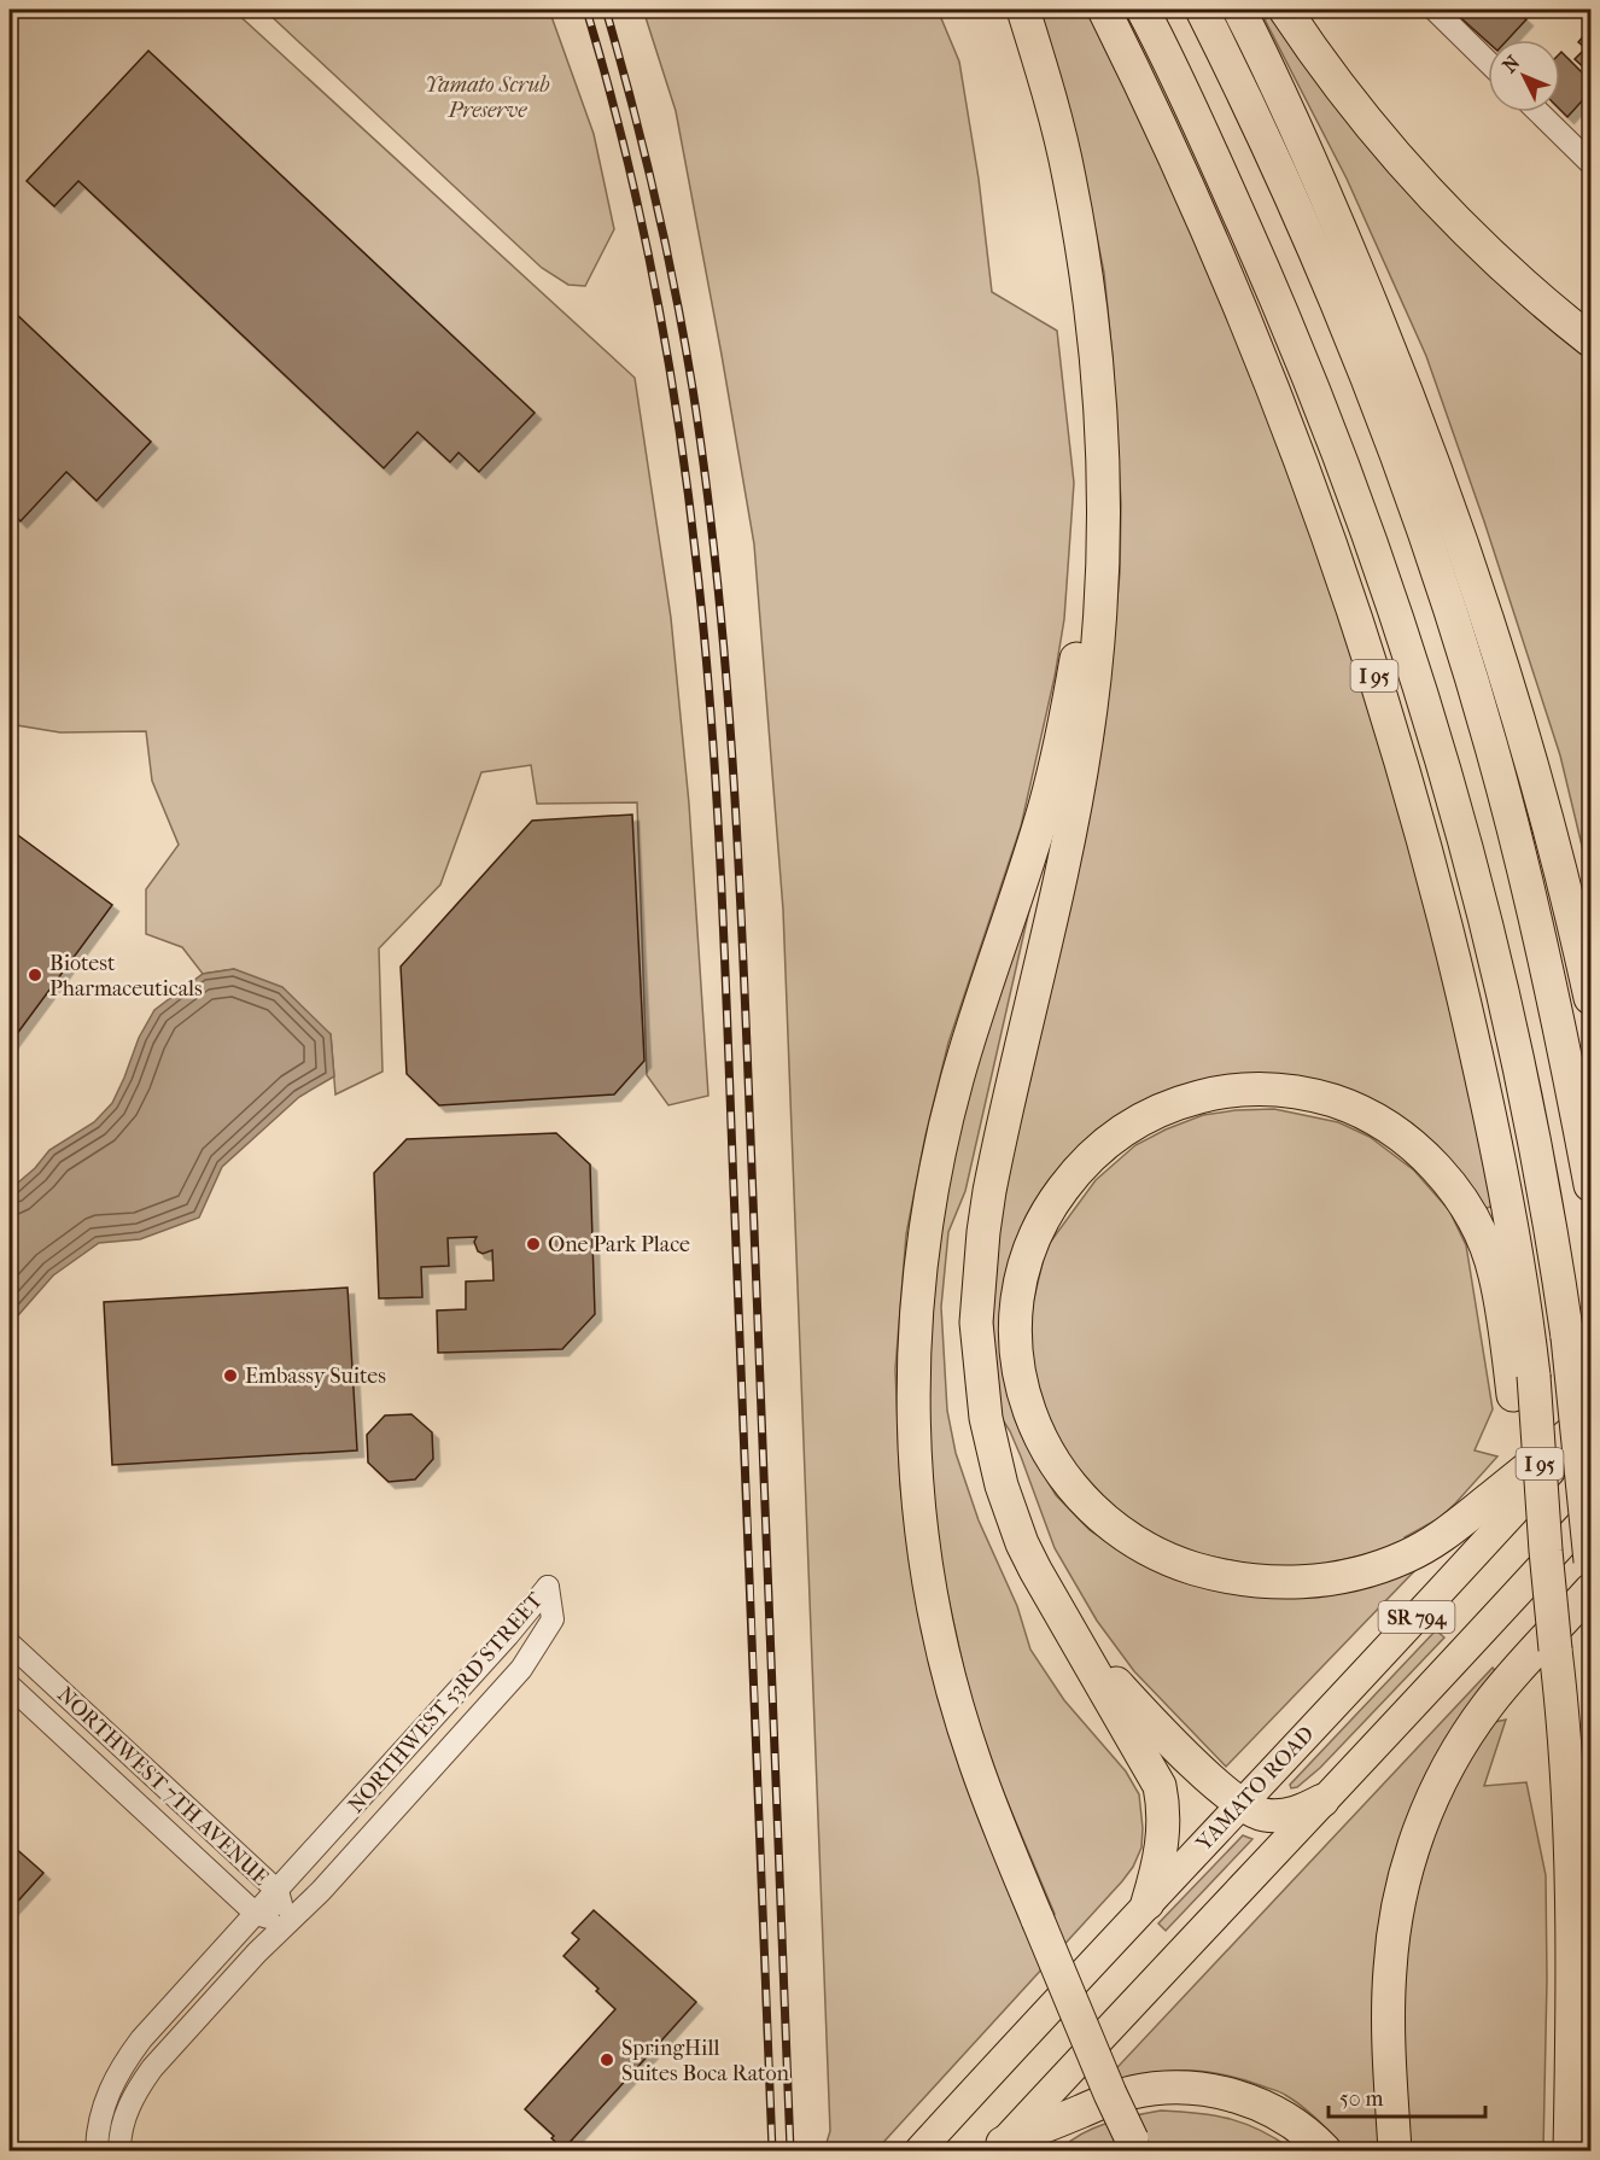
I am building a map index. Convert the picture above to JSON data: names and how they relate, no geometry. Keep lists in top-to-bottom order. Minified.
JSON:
{"streets":{"highway":["I 95"],"main road":["SR 794","YAMATO ROAD"],"street":["NORTHWEST 53RD STREET","NORTHWEST 7TH AVENUE"]},"crossings":[["NORTHWEST 53RD STREET","NORTHWEST 7TH AVENUE"]],"parks":["Yamato Scrub Preserve"],"places":["Biotest Pharmaceuticals","One Park Place","Embassy Suites","SpringHill Suites Boca Raton"],"scale_bar":"50 m","north":"top left"}
